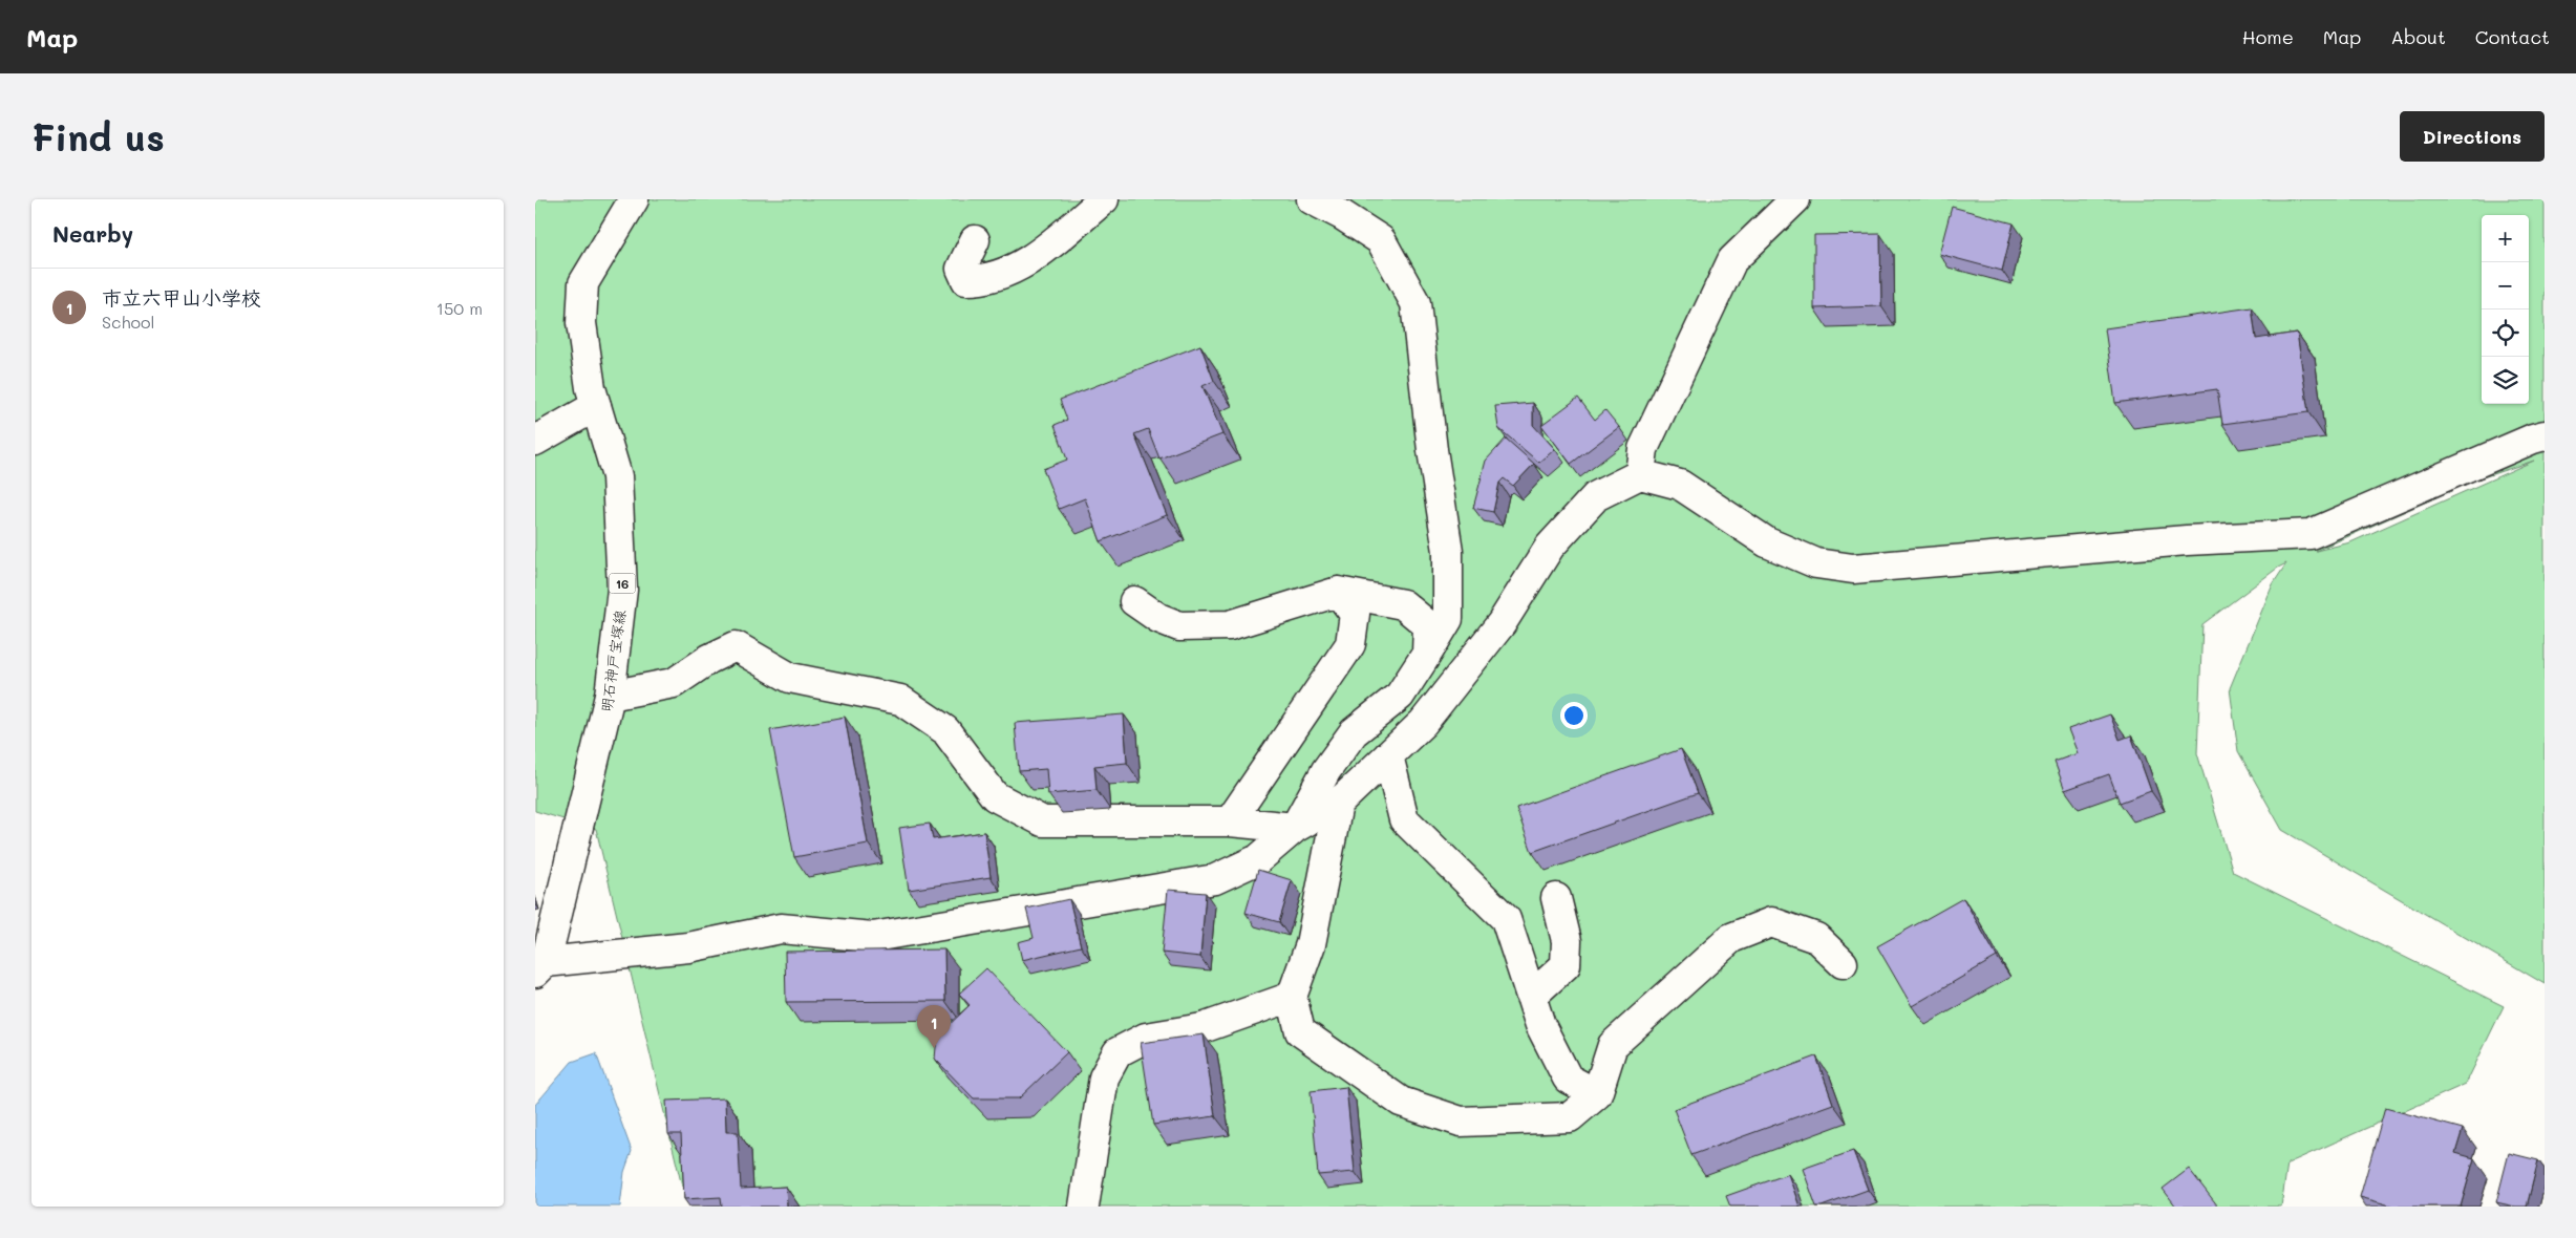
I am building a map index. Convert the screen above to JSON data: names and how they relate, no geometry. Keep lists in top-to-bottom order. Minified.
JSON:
{"streets":{"street":["16","明石神戸宝塚線"]},"page":{"header":"Map","nav":["Home","Map","About","Contact"],"buttons":"Directions","title":"Find us","heading":"Nearby","map_buttons":["+","−"],"list":[{"mark":"1","name":"市立六甲山小学校","note":"School","value":"150 m"}],"pins":"1"}}
